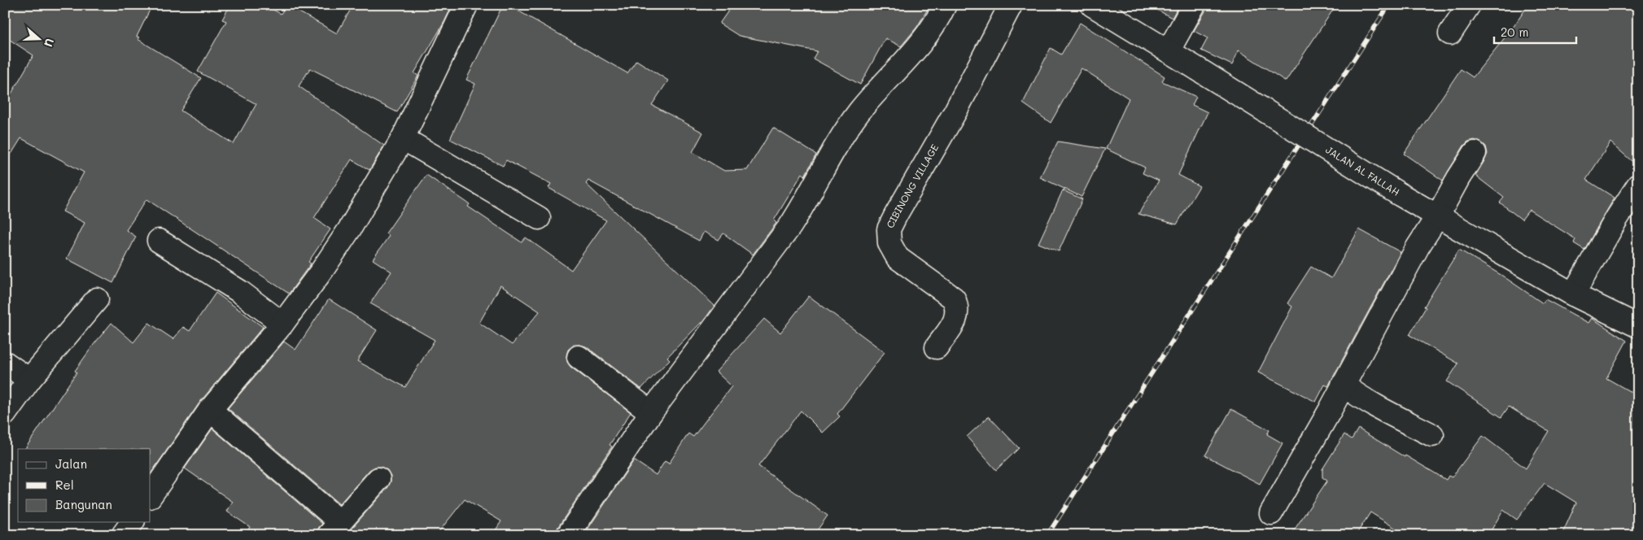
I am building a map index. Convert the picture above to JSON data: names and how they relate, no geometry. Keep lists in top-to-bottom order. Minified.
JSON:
{"streets":{"street":["JALAN AL FALLAH","CIBINONG VILLAGE"]},"legend":["Jalan","Rel","Bangunan"],"scale_bar":"20 m","north":"right"}
